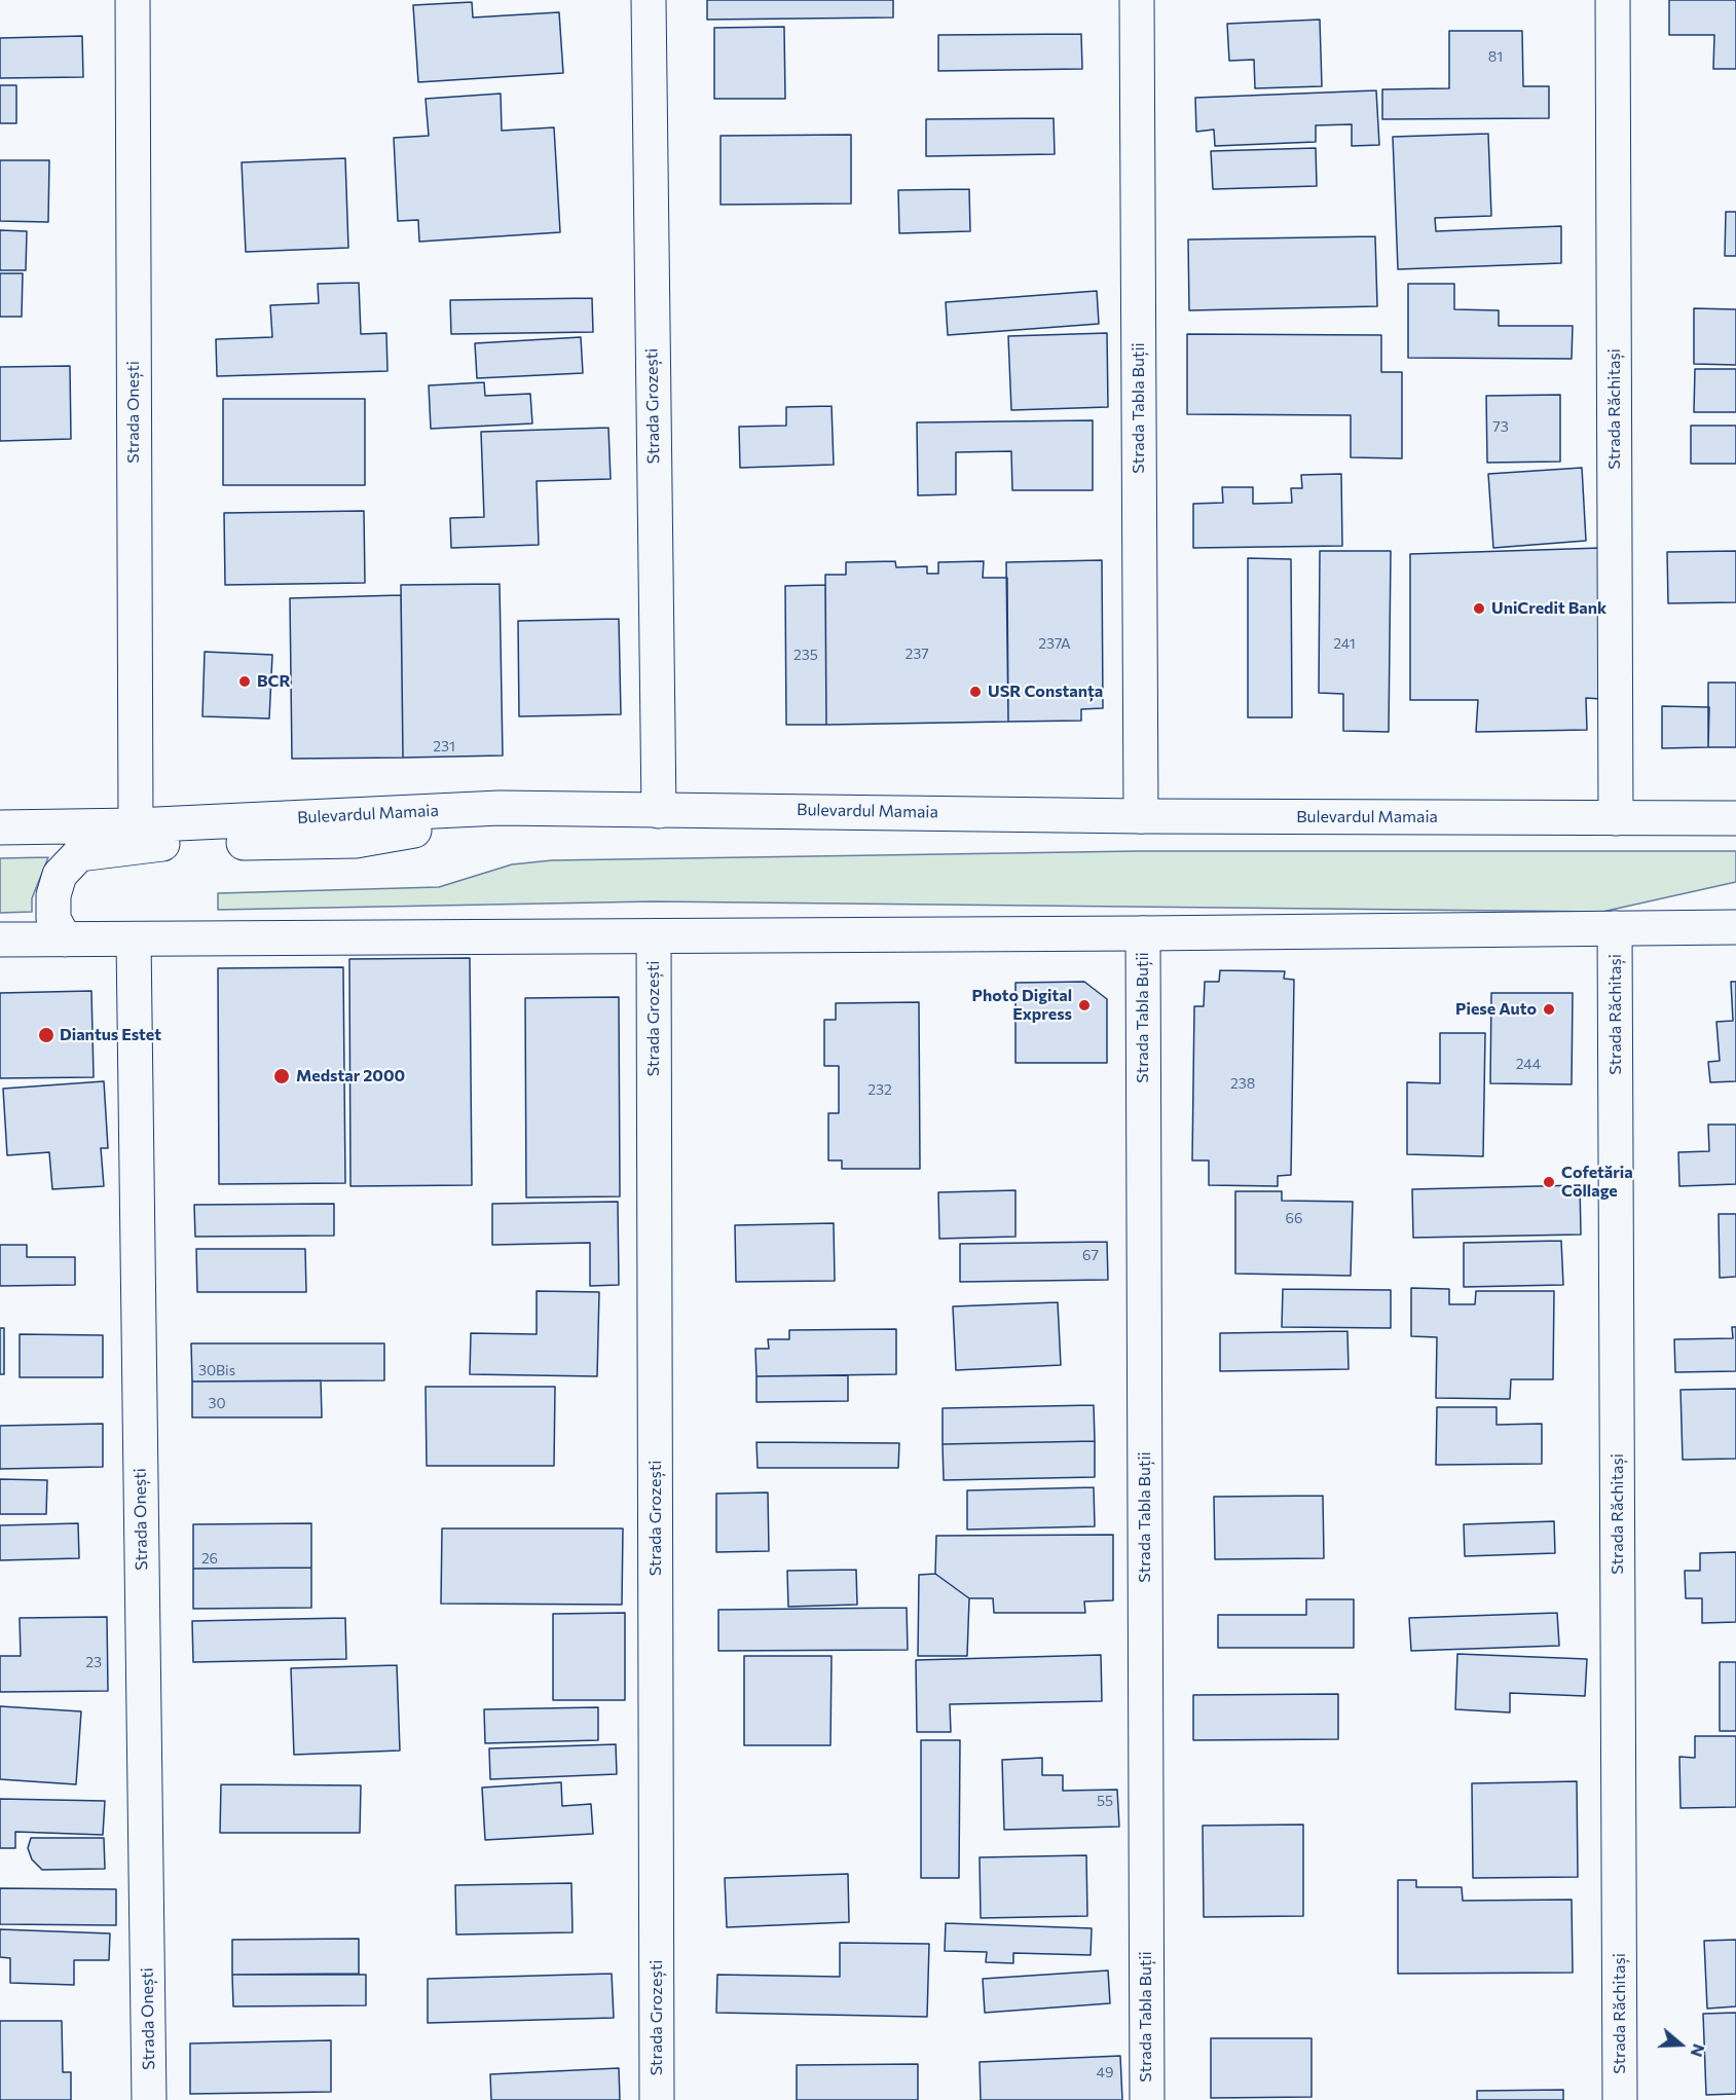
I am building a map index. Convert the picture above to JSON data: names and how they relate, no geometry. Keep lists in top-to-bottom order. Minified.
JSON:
{"streets":{"street":["Strada Grozești","Strada Tabla Buții","Strada Răchitași","Strada Onești","Bulevardul Mamaia"]},"crossings":[["Strada Grozești","Bulevardul Mamaia"],["Strada Tabla Buții","Bulevardul Mamaia"],["Strada Răchitași","Bulevardul Mamaia"],["Strada Onești","Bulevardul Mamaia"]],"places":["UniCredit Bank","BCR","USR Constanța","Photo Digital Express","Piese Auto","Diantus Estet","Medstar 2000","Cofetăria Collage"],"house_numbers":["81","73","237A","241","237","235","231","244","238","232","66","67","30Bis","30","26","23","55","49"],"north":"right"}
